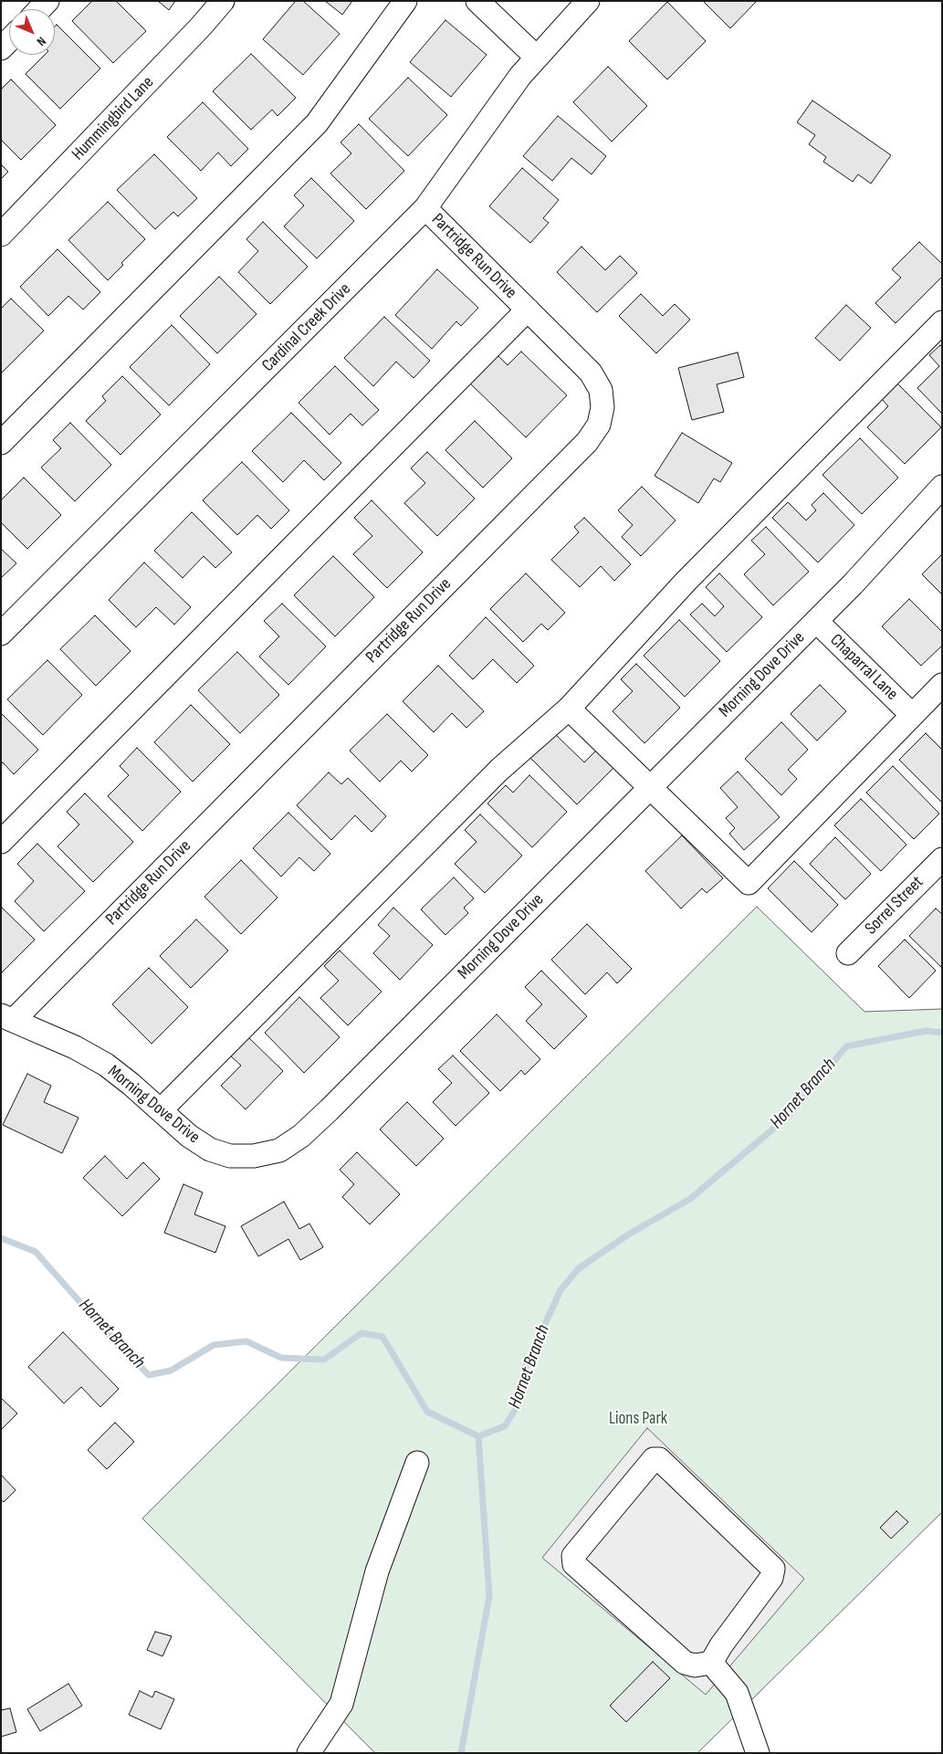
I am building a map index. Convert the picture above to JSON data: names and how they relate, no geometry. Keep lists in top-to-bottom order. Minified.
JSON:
{"streets":{"street":["Hummingbird Lane","Partridge Run Drive","Cardinal Creek Drive","Chaparral Lane","Morning Dove Drive","Sorrel Street"]},"crossings":[["Partridge Run Drive","Cardinal Creek Drive"],["Partridge Run Drive","Morning Dove Drive"],["Chaparral Lane","Morning Dove Drive"]],"water":["Hornet Branch"],"parks":["Lions Park"],"north":"bottom right"}
